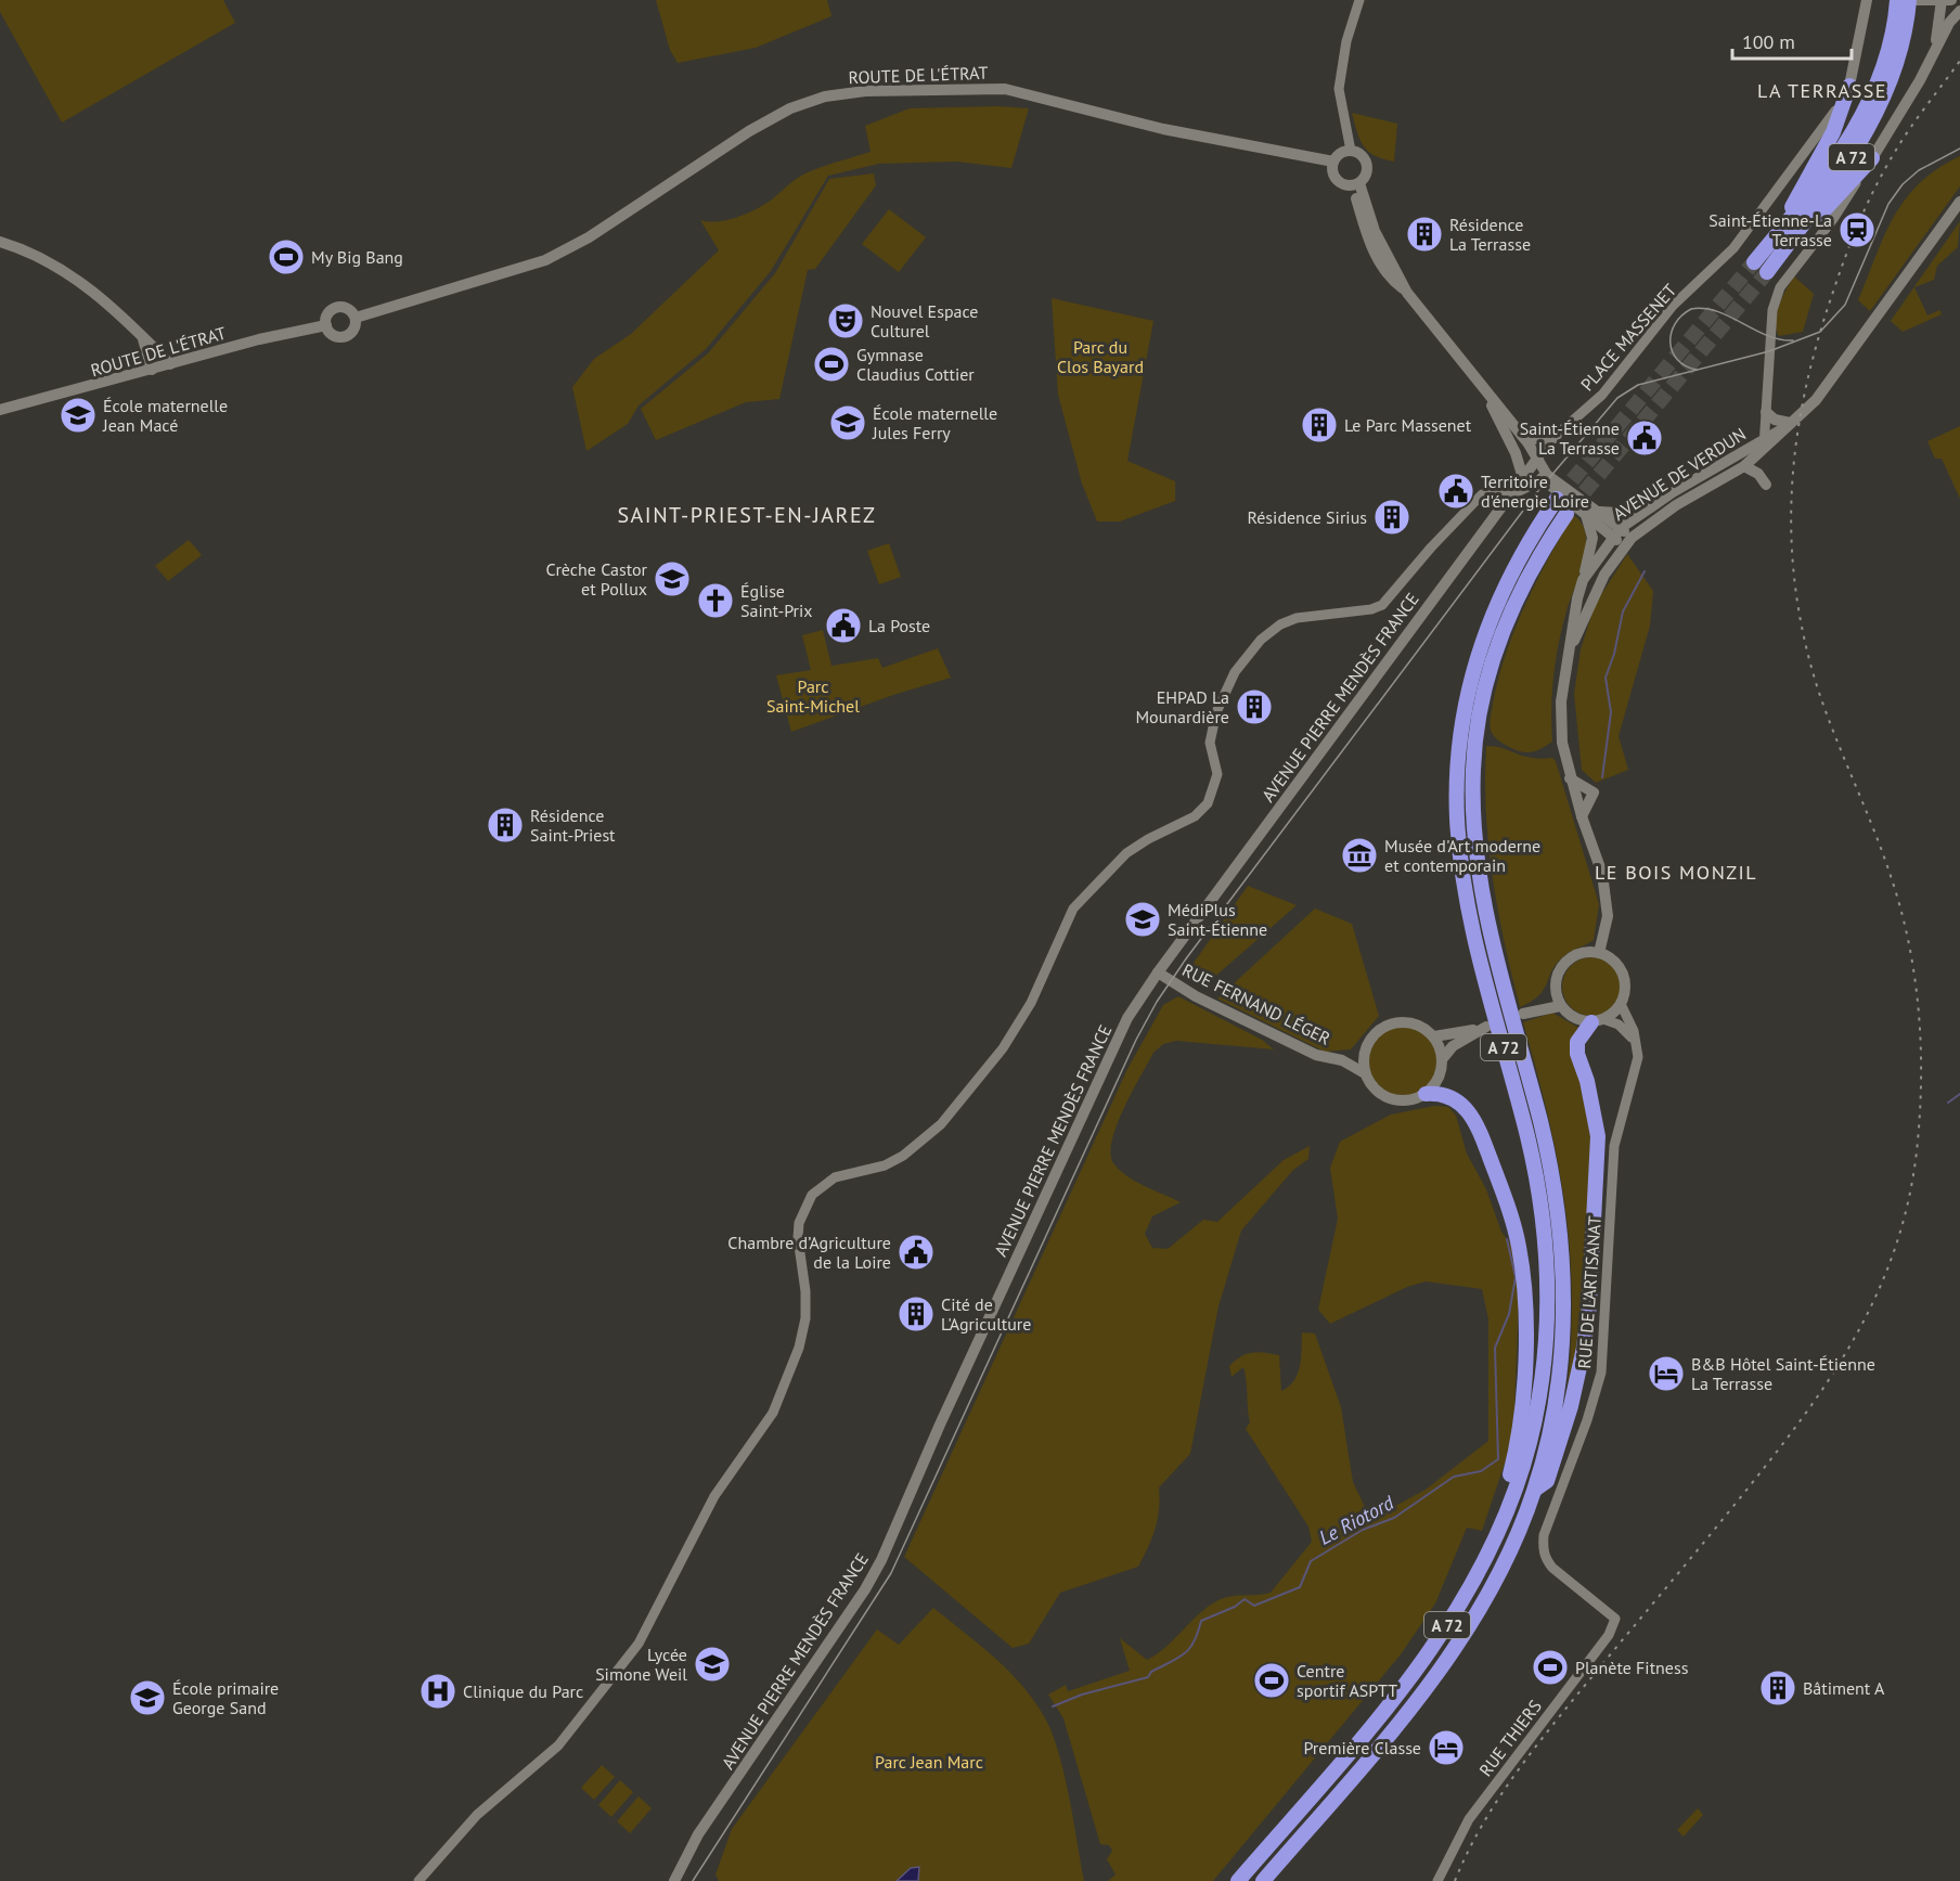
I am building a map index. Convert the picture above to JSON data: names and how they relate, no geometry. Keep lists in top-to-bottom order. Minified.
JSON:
{"streets":{"highway":["A 72"],"main road":["ROUTE DE L'ÉTRAT","AVENUE DE VERDUN","AVENUE PIERRE MENDÈS FRANCE","RUE FERNAND LÉGER"],"street":["PLACE MASSENET","RUE DE L'ARTISANAT","RUE THIERS"]},"crossings":[["PLACE MASSENET","AVENUE PIERRE MENDÈS FRANCE"],["AVENUE DE VERDUN","RUE DE L'ARTISANAT"],["AVENUE PIERRE MENDÈS FRANCE","RUE FERNAND LÉGER"],["RUE DE L'ARTISANAT","RUE THIERS"]],"districts":["LA TERRASSE","SAINT-PRIEST-EN-JAREZ","LE BOIS MONZIL"],"water":["Le Riotord"],"parks":["Parc du Clos Bayard","Parc Saint-Michel","Parc Jean Marc"],"places":{"station":["Saint-Étienne-La Terrasse"],"building":["Résidence La Terrasse","Le Parc Massenet","Résidence Sirius","EHPAD La Mounardière","Résidence Saint-Priest","Cité de L'Agriculture","Bâtiment A"],"sports":["My Big Bang","Gymnase Claudius Cottier","Planète Fitness","Centre sportif ASPTT"],"theatre":["Nouvel Espace Culturel"],"school or university":["École maternelle Jean Macé","École maternelle Jules Ferry","Crèche Castor et Pollux","MédiPlus Saint-Étienne","Lycée Simone Weil","École primaire George Sand"],"public building":["Saint-Étienne La Terrasse","Territoire d'énergie Loire","La Poste","Chambre d’Agriculture de la Loire"],"church":["Église Saint-Prix"],"museum":["Musée d'Art moderne et contemporain"],"hotel":["B&B Hôtel Saint-Étienne La Terrasse","Première Classe"],"hospital":["Clinique du Parc"]},"scale_bar":"100 m"}
